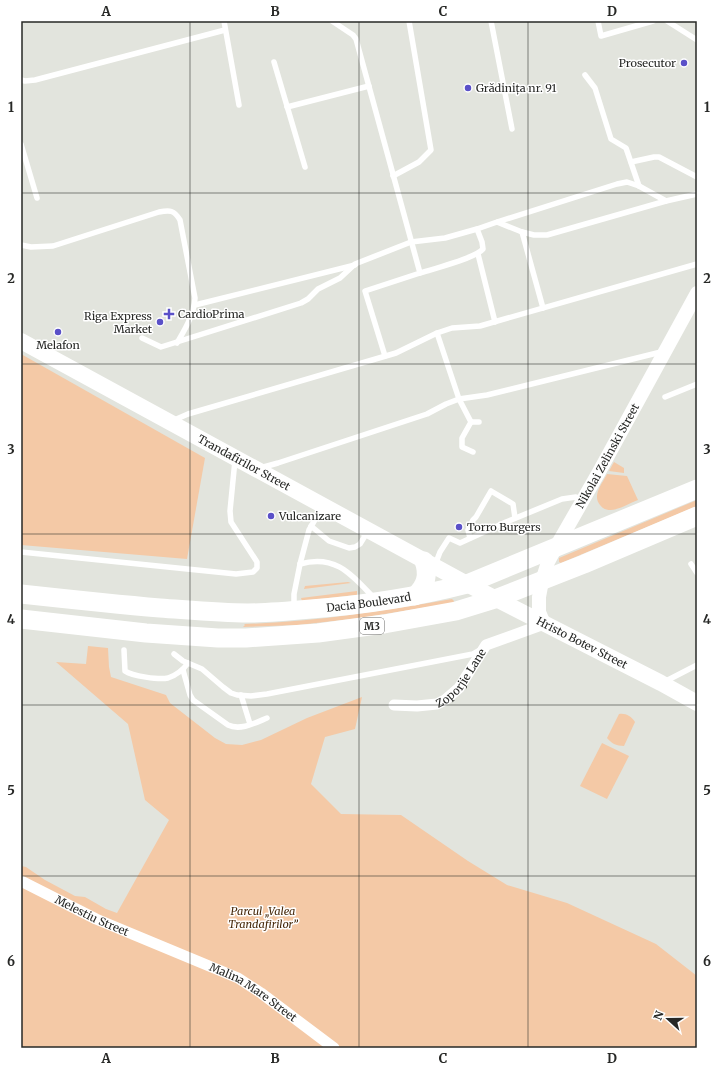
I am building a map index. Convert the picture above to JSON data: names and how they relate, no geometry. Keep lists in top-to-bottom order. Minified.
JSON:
{"streets":{"highway":["Dacia Boulevard","M3"],"main road":["Trandafirilor Street","Hristo Botev Street"],"street":["Nikolai Zelinski Street","Zoporjie Lane","Melestiu Street","Malina Mare Street"]},"crossings":[["Nikolai Zelinski Street","Dacia Boulevard"],["Nikolai Zelinski Street","Hristo Botev Street"],["Nikolai Zelinski Street","Zoporjie Lane"],["Trandafirilor Street","Dacia Boulevard"],["Trandafirilor Street","Hristo Botev Street"],["Dacia Boulevard","Hristo Botev Street"],["Hristo Botev Street","Zoporjie Lane"],["Melestiu Street","Malina Mare Street"]],"parks":["Parcul „Valea Trandafirilor”"],"places":{"other":["Prosecutor","Grădinița nr. 91","Riga Express Market","Melafon","Vulcanizare","Torro Burgers"],"health":["CardioPrima"]},"north":"left","grid":{"columns":["A","B","C","D"],"rows":["1","2","3","4","5","6"]}}
